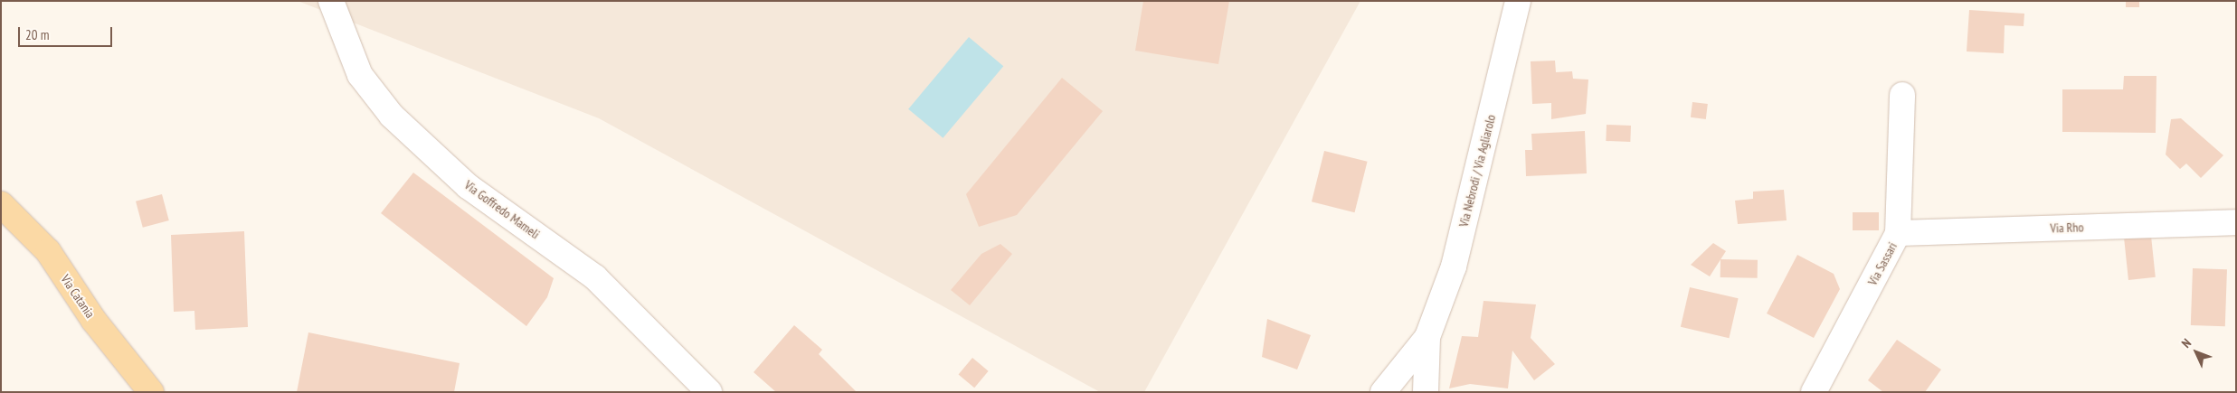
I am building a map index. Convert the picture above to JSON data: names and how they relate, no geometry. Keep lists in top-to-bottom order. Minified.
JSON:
{"streets":{"main road":["Via Catania"],"street":["Via Nebrodi / Via Agliarolo","Via Goffredo Mameli","Via Rho","Via Sassari"]},"crossings":[["Via Rho","Via Sassari"]],"scale_bar":"20 m","north":"top left"}
